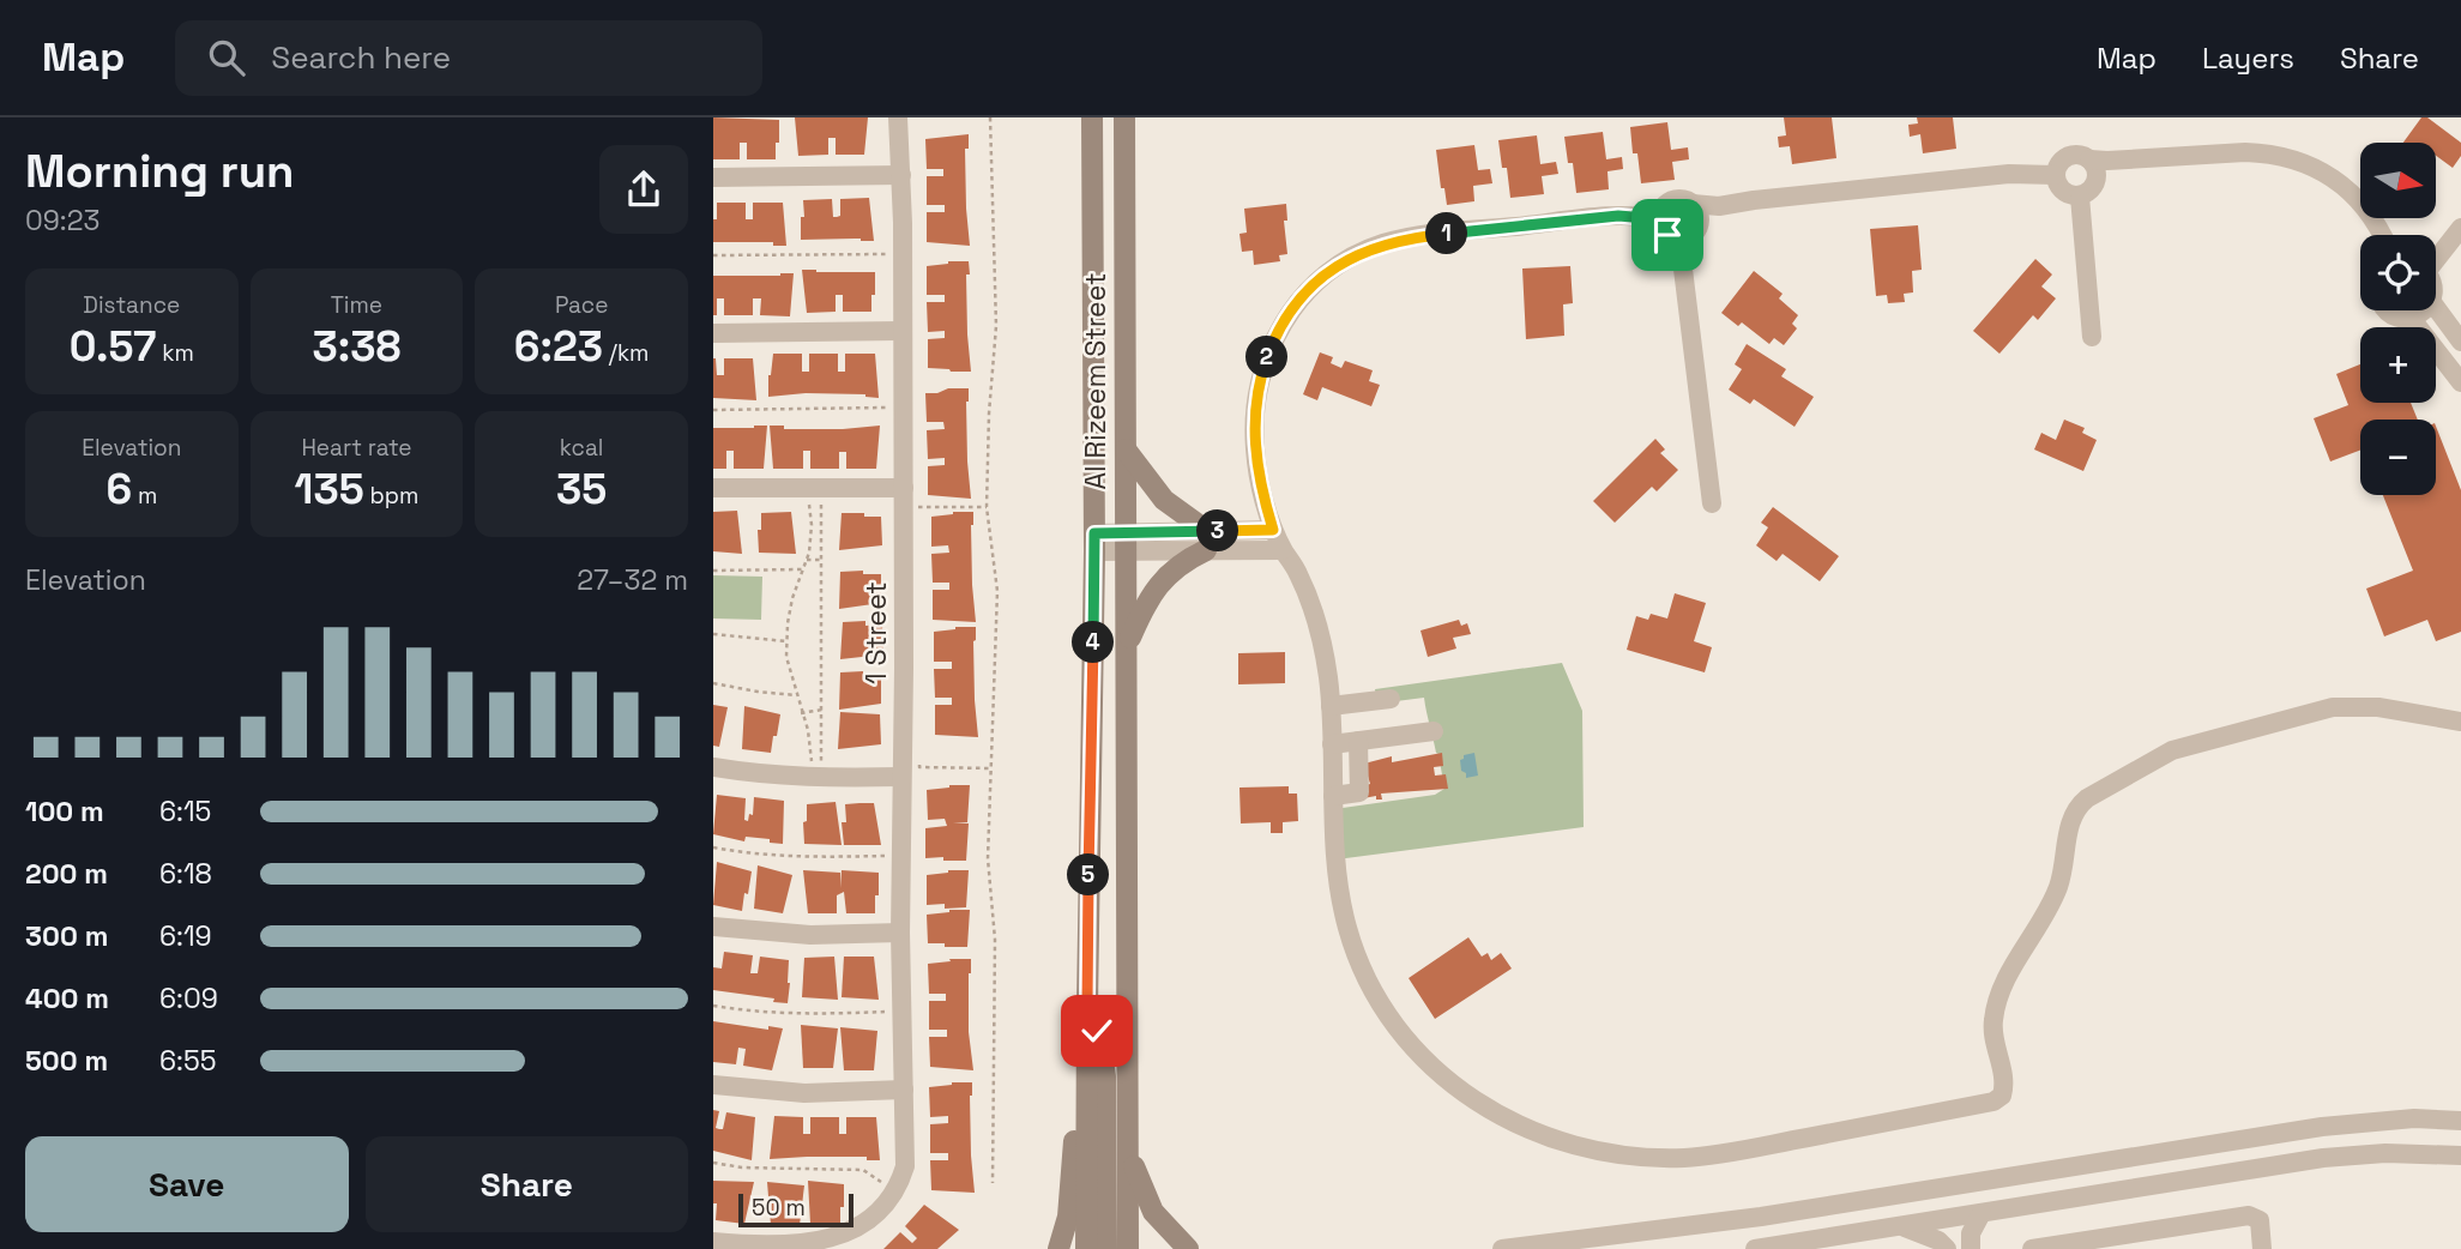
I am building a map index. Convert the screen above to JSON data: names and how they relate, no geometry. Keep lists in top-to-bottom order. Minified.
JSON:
{"streets":{"street":["Al Rizeem Street","1 Street"]},"scale_bar":"50 m","north":"right","page":{"header":"Map","search":"Search here","nav":["Map","Layers","Share"],"heading":["Morning run","09:23"],"map_buttons":["+","−"],"pins":["1","2","3","4","5"],"stats":[["Distance","0.57 km"],["Time","3:38"],["Pace","6:23 /km"],["Elevation","6 m"],["Heart rate","135 bpm"],["kcal","35"]],"chart":["Elevation","27–32 m"],"list":[{"name":"100 m","note":"6:15"},{"name":"200 m","note":"6:18"},{"name":"300 m","note":"6:19"},{"name":"400 m","note":"6:09"},{"name":"500 m","note":"6:55"}],"buttons":["Save","Share"],"scale":"50 m"}}
